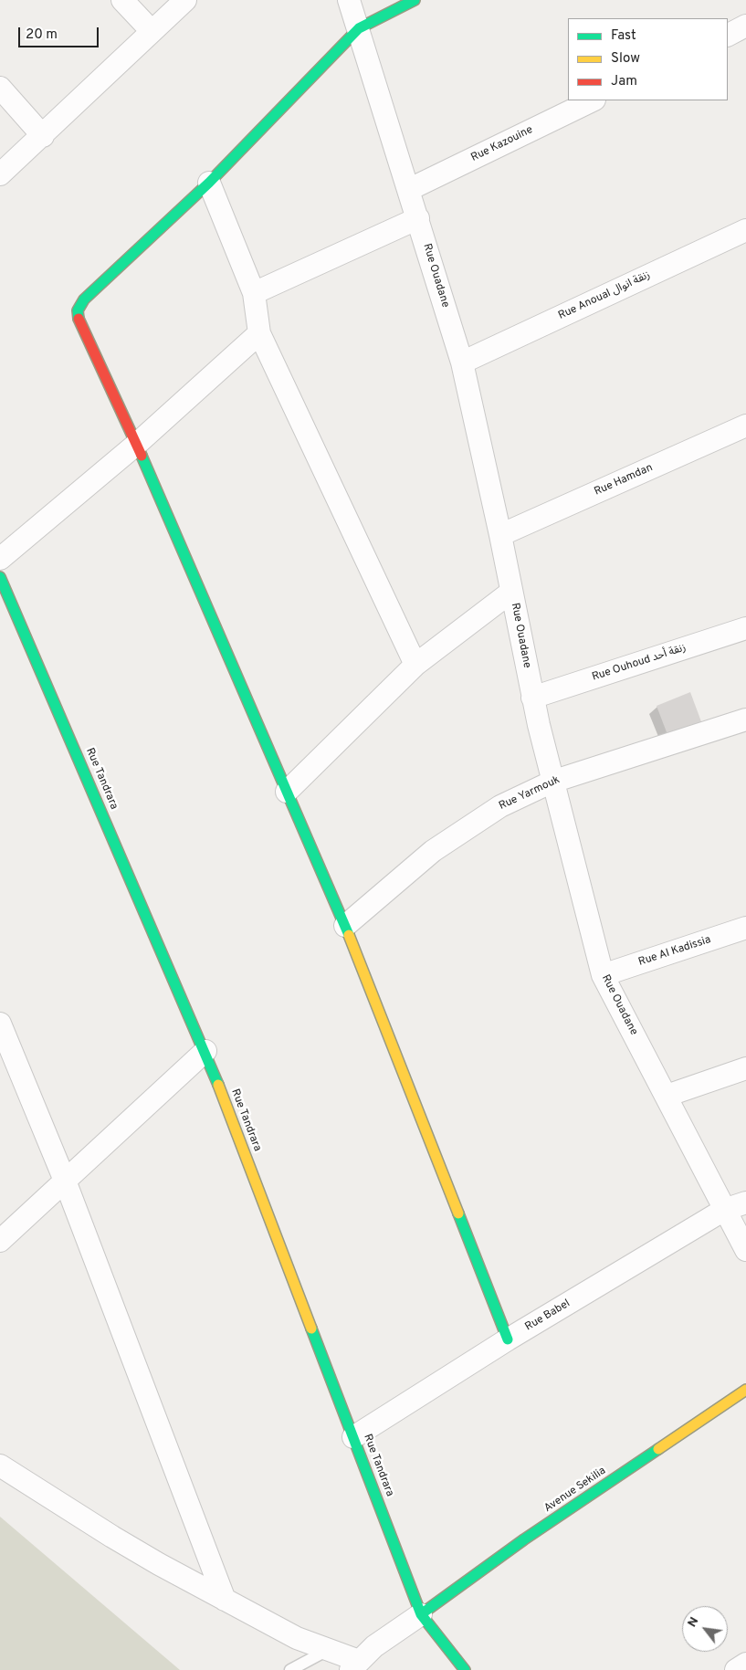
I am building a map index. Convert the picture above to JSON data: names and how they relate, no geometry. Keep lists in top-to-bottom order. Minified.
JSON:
{"streets":{"street":["Rue Kazouine","Rue Ouadane","Rue Anoual زنقة انوال","Rue Hamdan","Rue Ouhoud زنقة أحد","Rue Tandrara","Rue Yarmouk","Rue Al Kadissia","Rue Babel","Avenue Sekilia"]},"crossings":[["Rue Kazouine","Rue Ouadane"],["Rue Ouadane","Rue Anoual زنقة انوال"],["Rue Ouadane","Rue Hamdan"],["Rue Ouadane","Rue Ouhoud زنقة أحد"],["Rue Ouadane","Rue Yarmouk"],["Rue Ouadane","Rue Al Kadissia"],["Rue Ouadane","Rue Babel"],["Rue Tandrara","Rue Babel"],["Rue Tandrara","Avenue Sekilia"]],"legend":["Fast","Slow","Jam"],"scale_bar":"20 m","north":"top left"}
